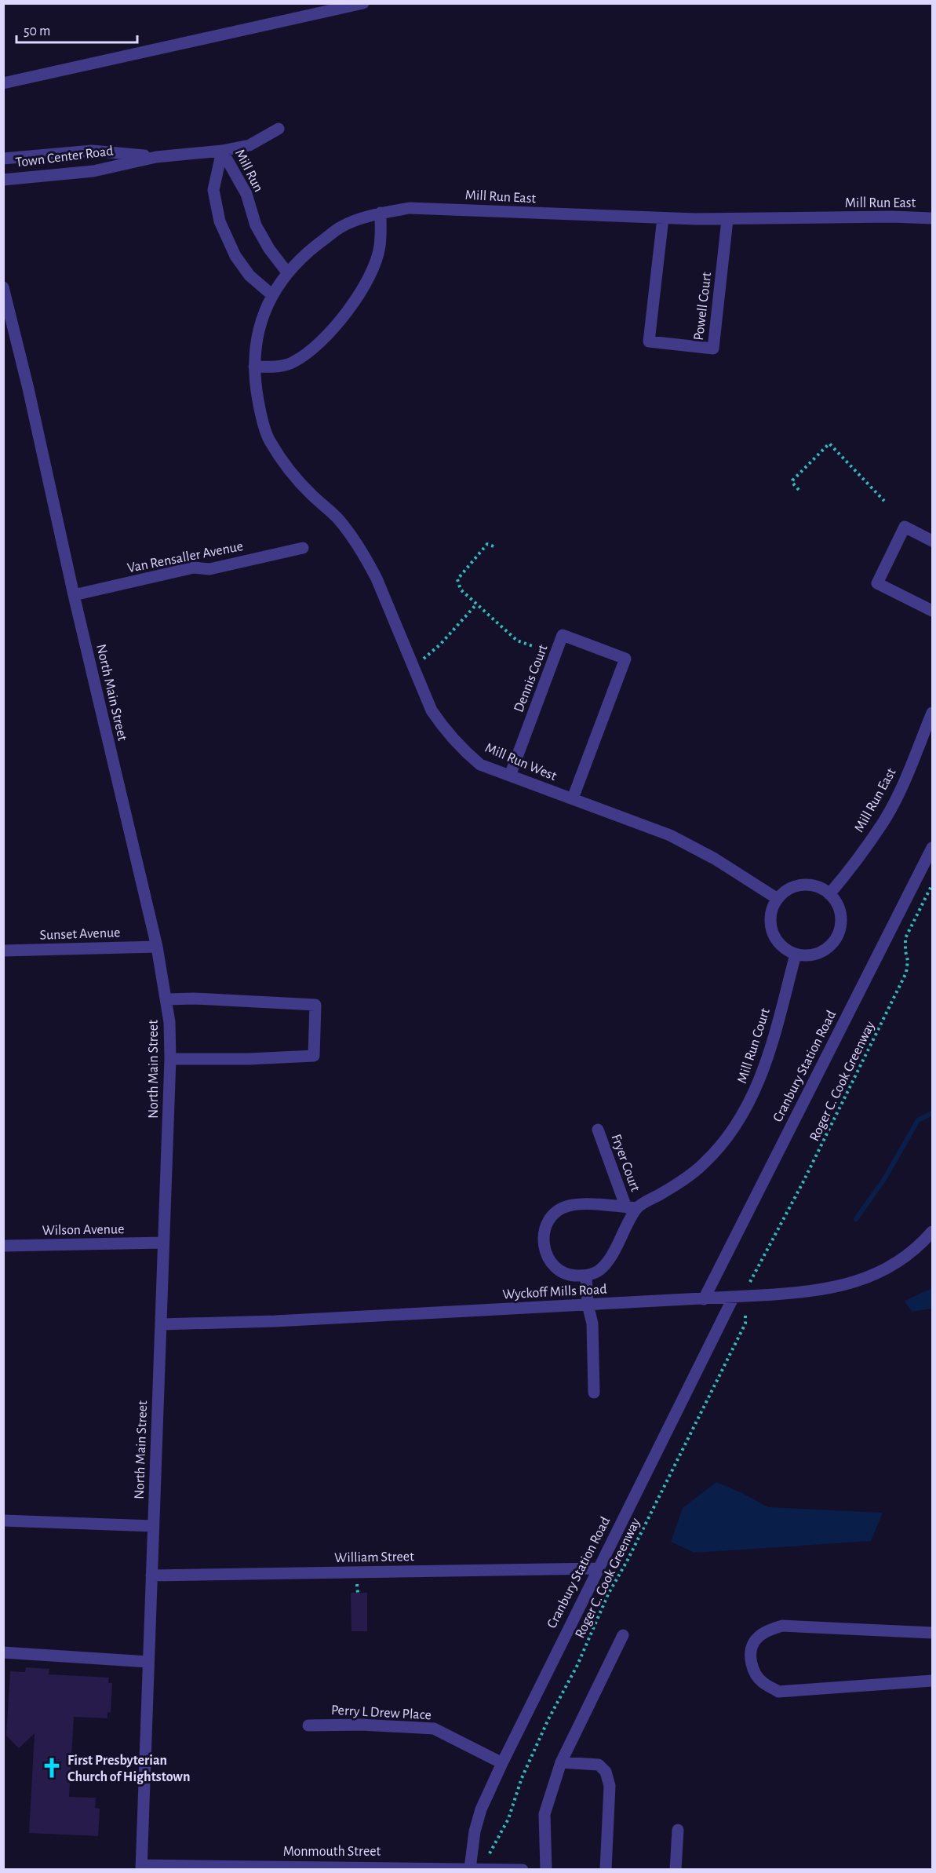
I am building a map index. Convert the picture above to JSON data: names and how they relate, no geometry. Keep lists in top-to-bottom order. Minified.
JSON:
{"streets":{"street":["Town Center Road","Mill Run","Mill Run East","Powell Court","Van Rensaller Avenue","Dennis Court","North Main Street","Mill Run West","Sunset Avenue","Mill Run Court","Cranbury Station Road","Fryer Court","Wilson Avenue","Wyckoff Mills Road","William Street","Perry L Drew Place","Monmouth Street"],"path":["Roger C. Cook Greenway"]},"crossings":[["Town Center Road","Mill Run"],["Mill Run","Mill Run East"],["Mill Run East","Powell Court"],["Mill Run East","Mill Run West"],["Mill Run East","Mill Run Court"],["Van Rensaller Avenue","North Main Street"],["Dennis Court","Mill Run West"],["North Main Street","Sunset Avenue"],["North Main Street","Wilson Avenue"],["North Main Street","Wyckoff Mills Road"],["North Main Street","William Street"],["North Main Street","Monmouth Street"],["Mill Run West","Mill Run Court"],["Mill Run Court","Fryer Court"],["Cranbury Station Road","Wyckoff Mills Road"],["Cranbury Station Road","William Street"],["Cranbury Station Road","Perry L Drew Place"],["Cranbury Station Road","Monmouth Street"]],"places":{"church":["First Presbyterian Church of Hightstown"]},"scale_bar":"50 m"}
